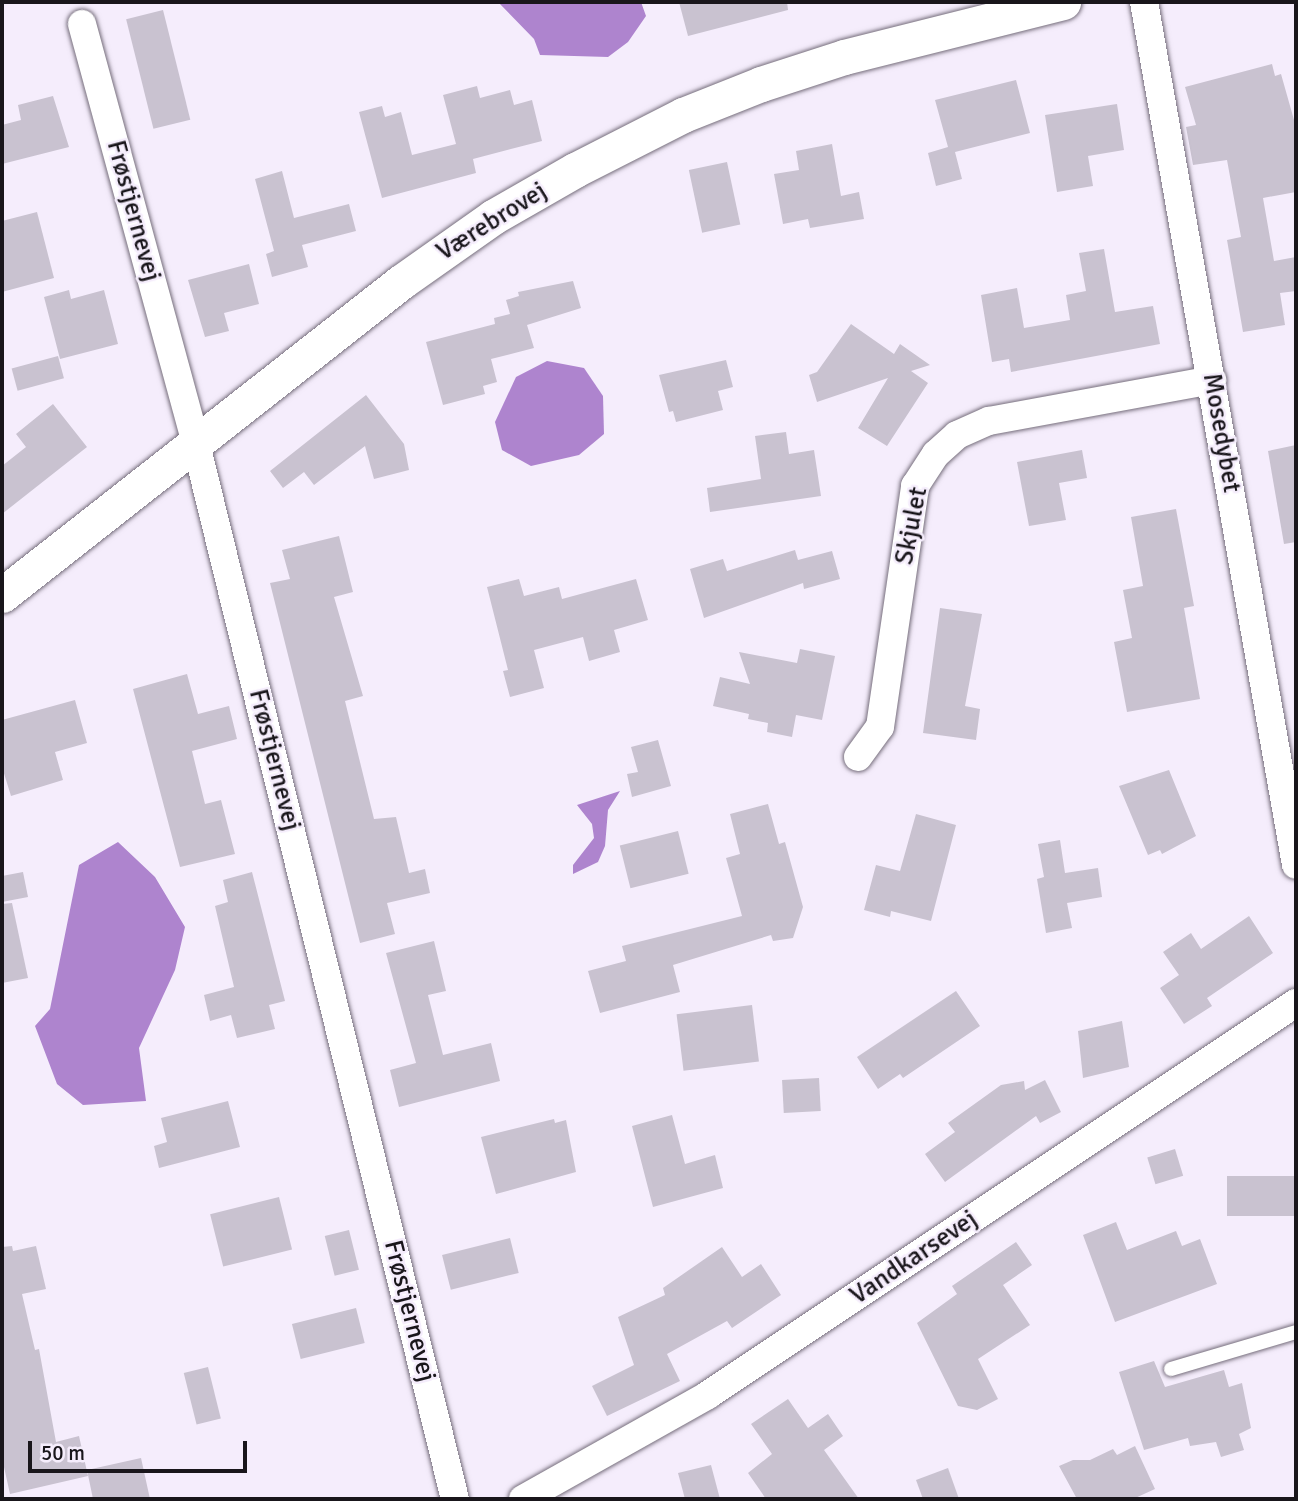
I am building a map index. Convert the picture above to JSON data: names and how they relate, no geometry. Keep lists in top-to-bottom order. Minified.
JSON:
{"streets":{"street":["Frøstjernevej","Værebrovej","Mosedybet","Skjulet","Vandkarsevej"]},"crossings":[["Frøstjernevej","Værebrovej"],["Mosedybet","Skjulet"]],"scale_bar":"50 m"}
